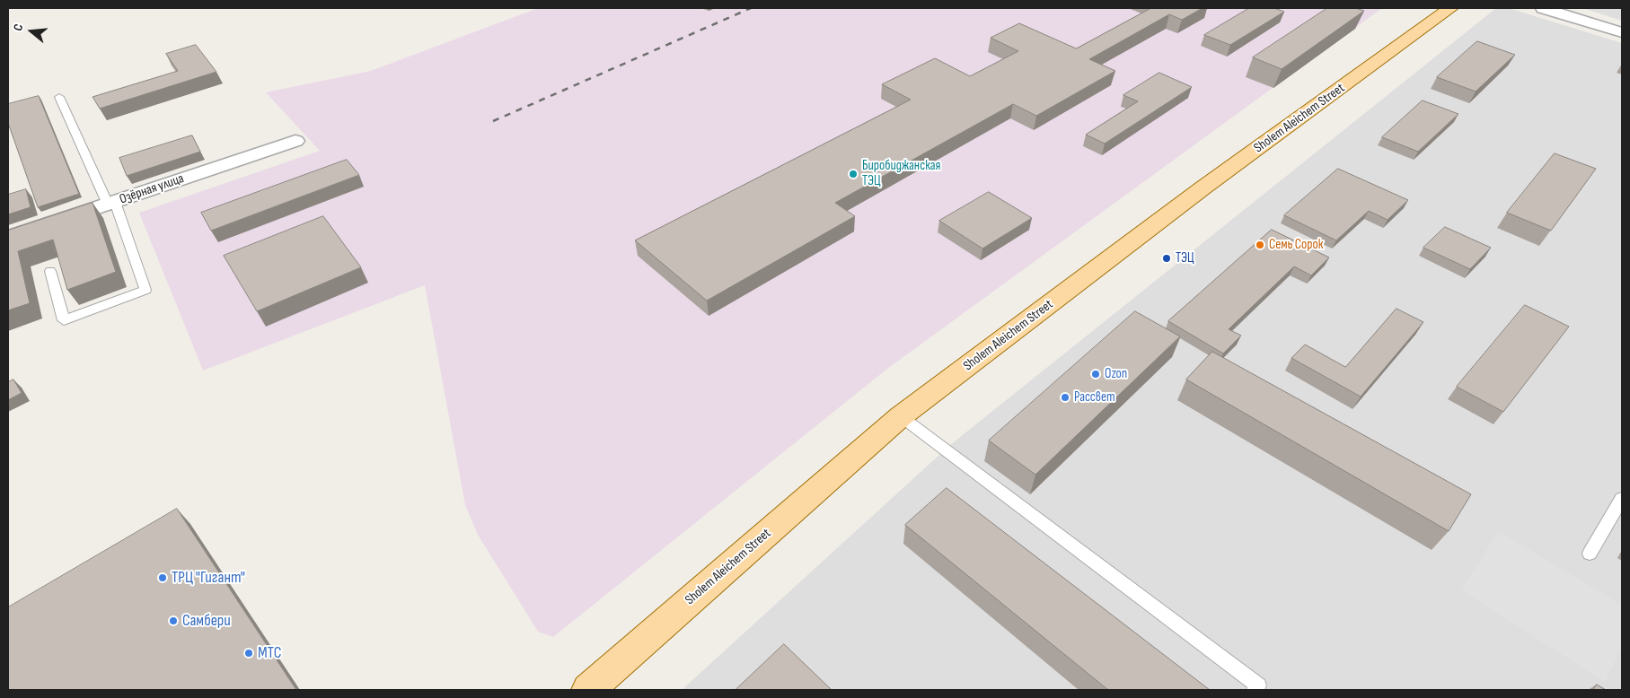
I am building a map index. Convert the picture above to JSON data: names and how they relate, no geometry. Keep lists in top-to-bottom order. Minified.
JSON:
{"streets":{"main road":["Sholem Aleichem Street"],"street":["Озёрная улица"]},"places":["Биробиджанская ТЭЦ","Семь Сорок","ТЭЦ","Ozon","Рассвет","ТРЦ \"Гигант\"","Самбери","МТС"],"north":"left"}
